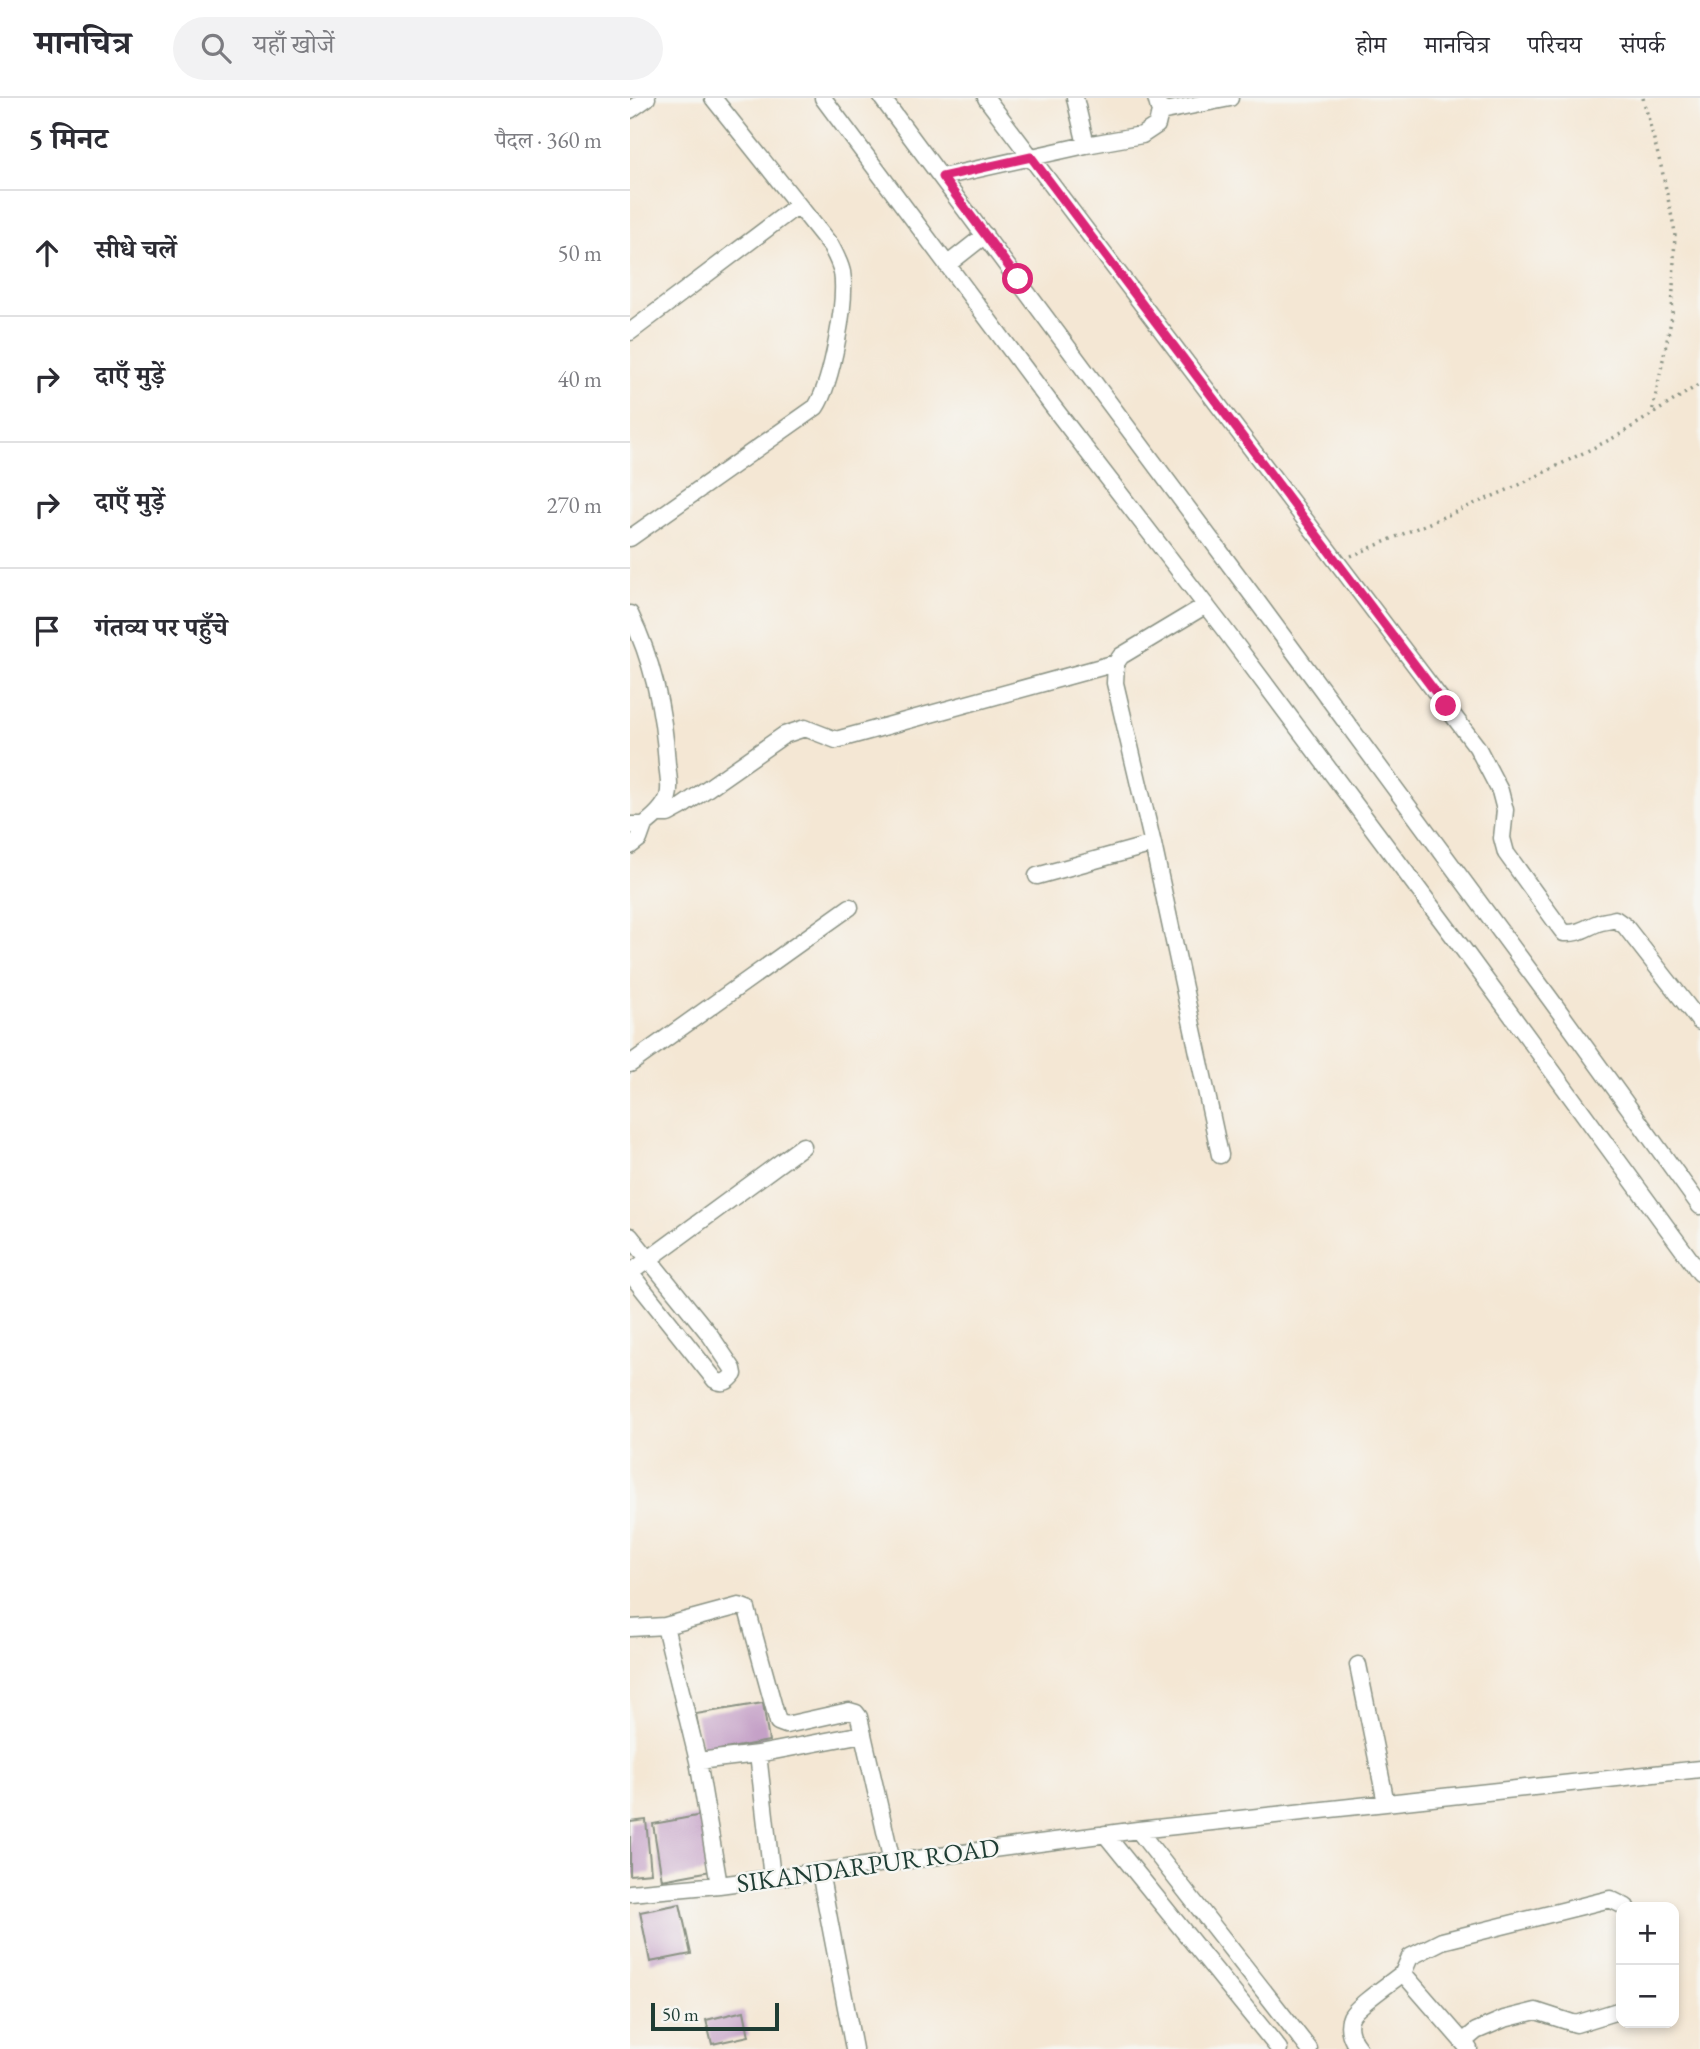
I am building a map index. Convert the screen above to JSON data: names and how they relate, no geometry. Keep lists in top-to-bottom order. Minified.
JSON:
{"streets":{"street":["SIKANDARPUR ROAD"]},"scale_bar":"50 m","page":{"header":"मानचित्र","search":"यहाँ खोजें","nav":["होम","मानचित्र","परिचय","संपर्क"],"heading":["5 मिनट","पैदल · 360 m"],"list":[["सीधे चलें","50 m"],["दाएँ मुड़ें","40 m"],["दाएँ मुड़ें","270 m"],"गंतव्य पर पहुँचे"],"map_buttons":["+","−"],"scale":"50 m"}}
